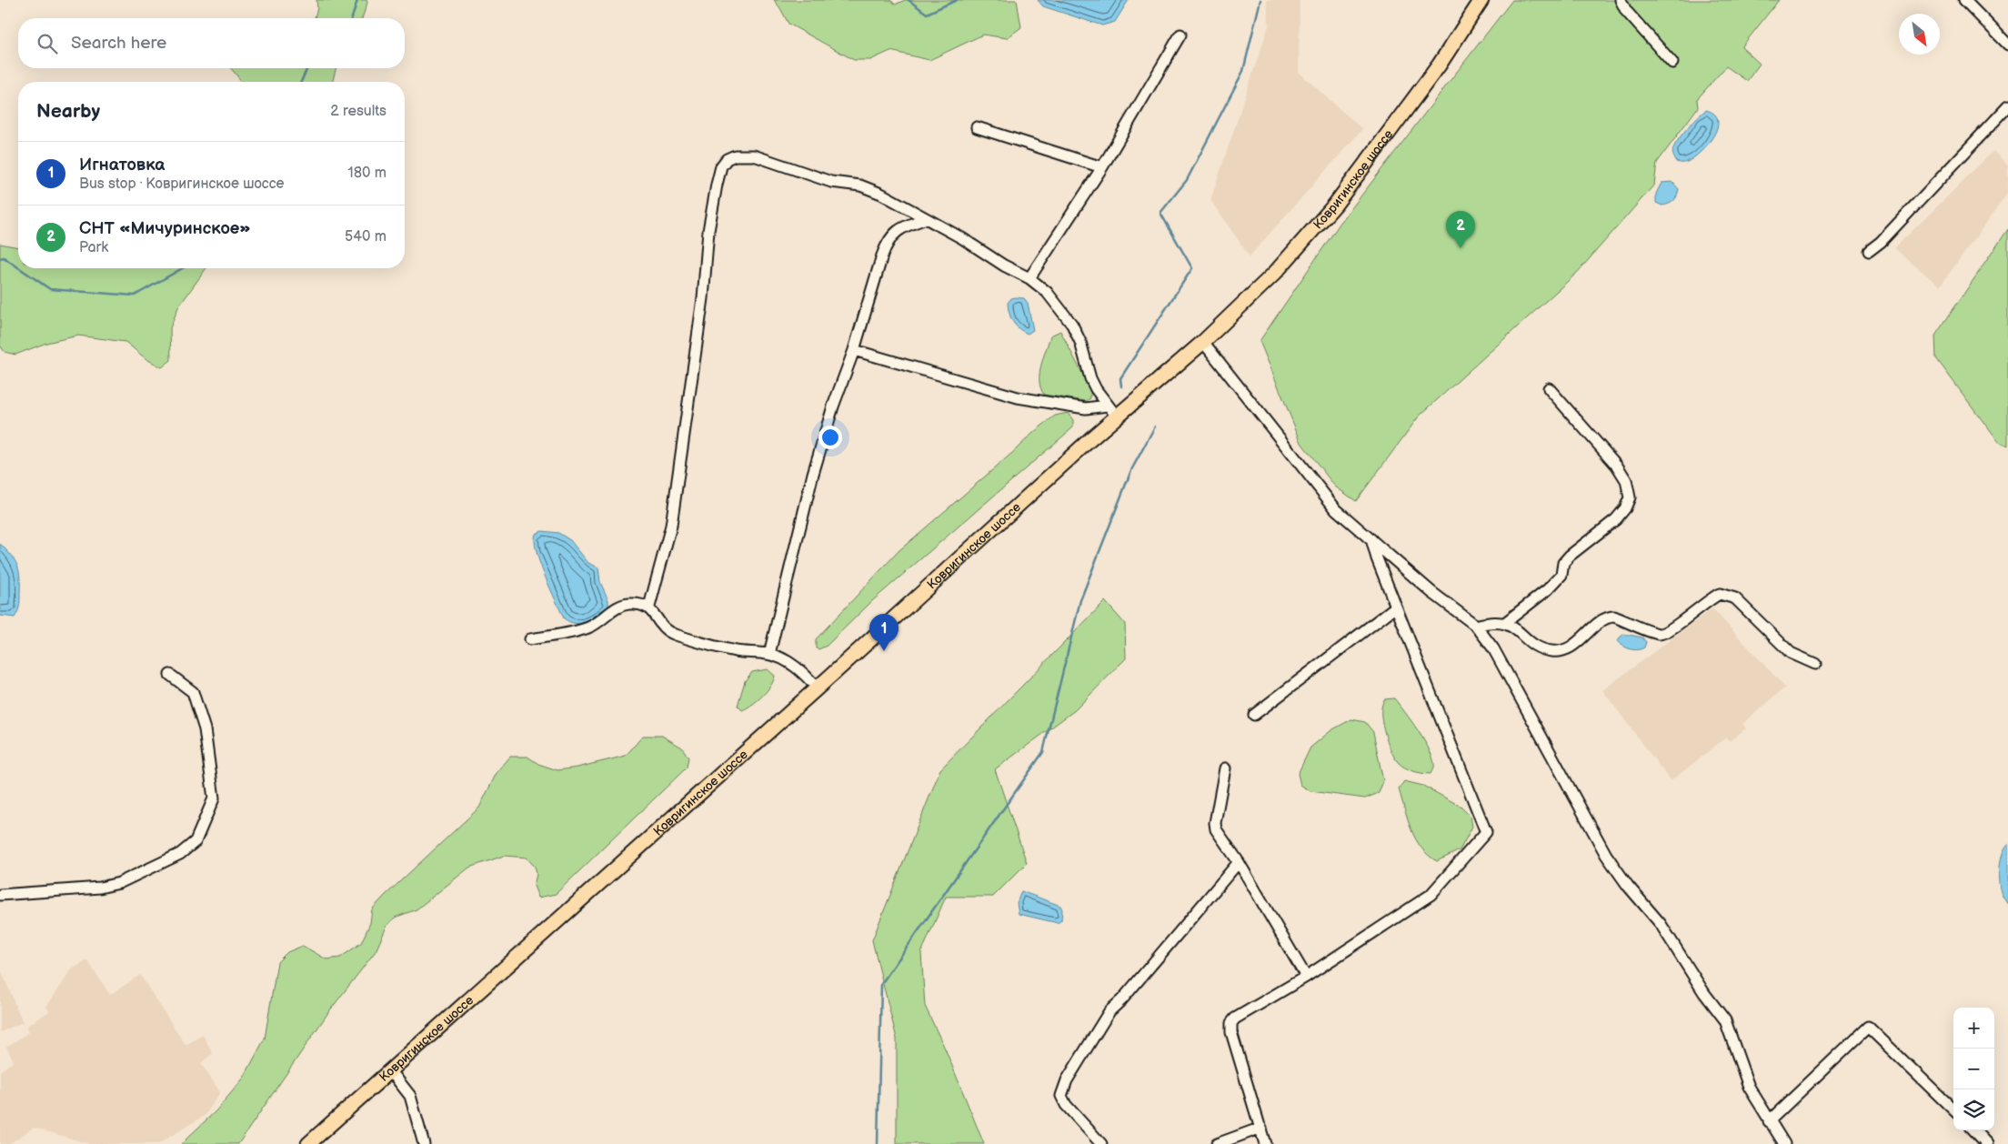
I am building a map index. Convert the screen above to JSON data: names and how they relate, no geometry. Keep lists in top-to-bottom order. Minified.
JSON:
{"streets":{"main road":["Ковригинское шоссе"]},"north":"bottom right","page":{"search":"Search here","heading":["Nearby","2 results"],"list":[{"mark":"1","name":"Игнатовка","note":"Bus stop · Ковригинское шоссе","value":"180 m"},{"mark":"2","name":"СНТ «Мичуринское»","note":"Park","value":"540 m"}],"pins":["2","1"],"map_buttons":["+","−"]}}
